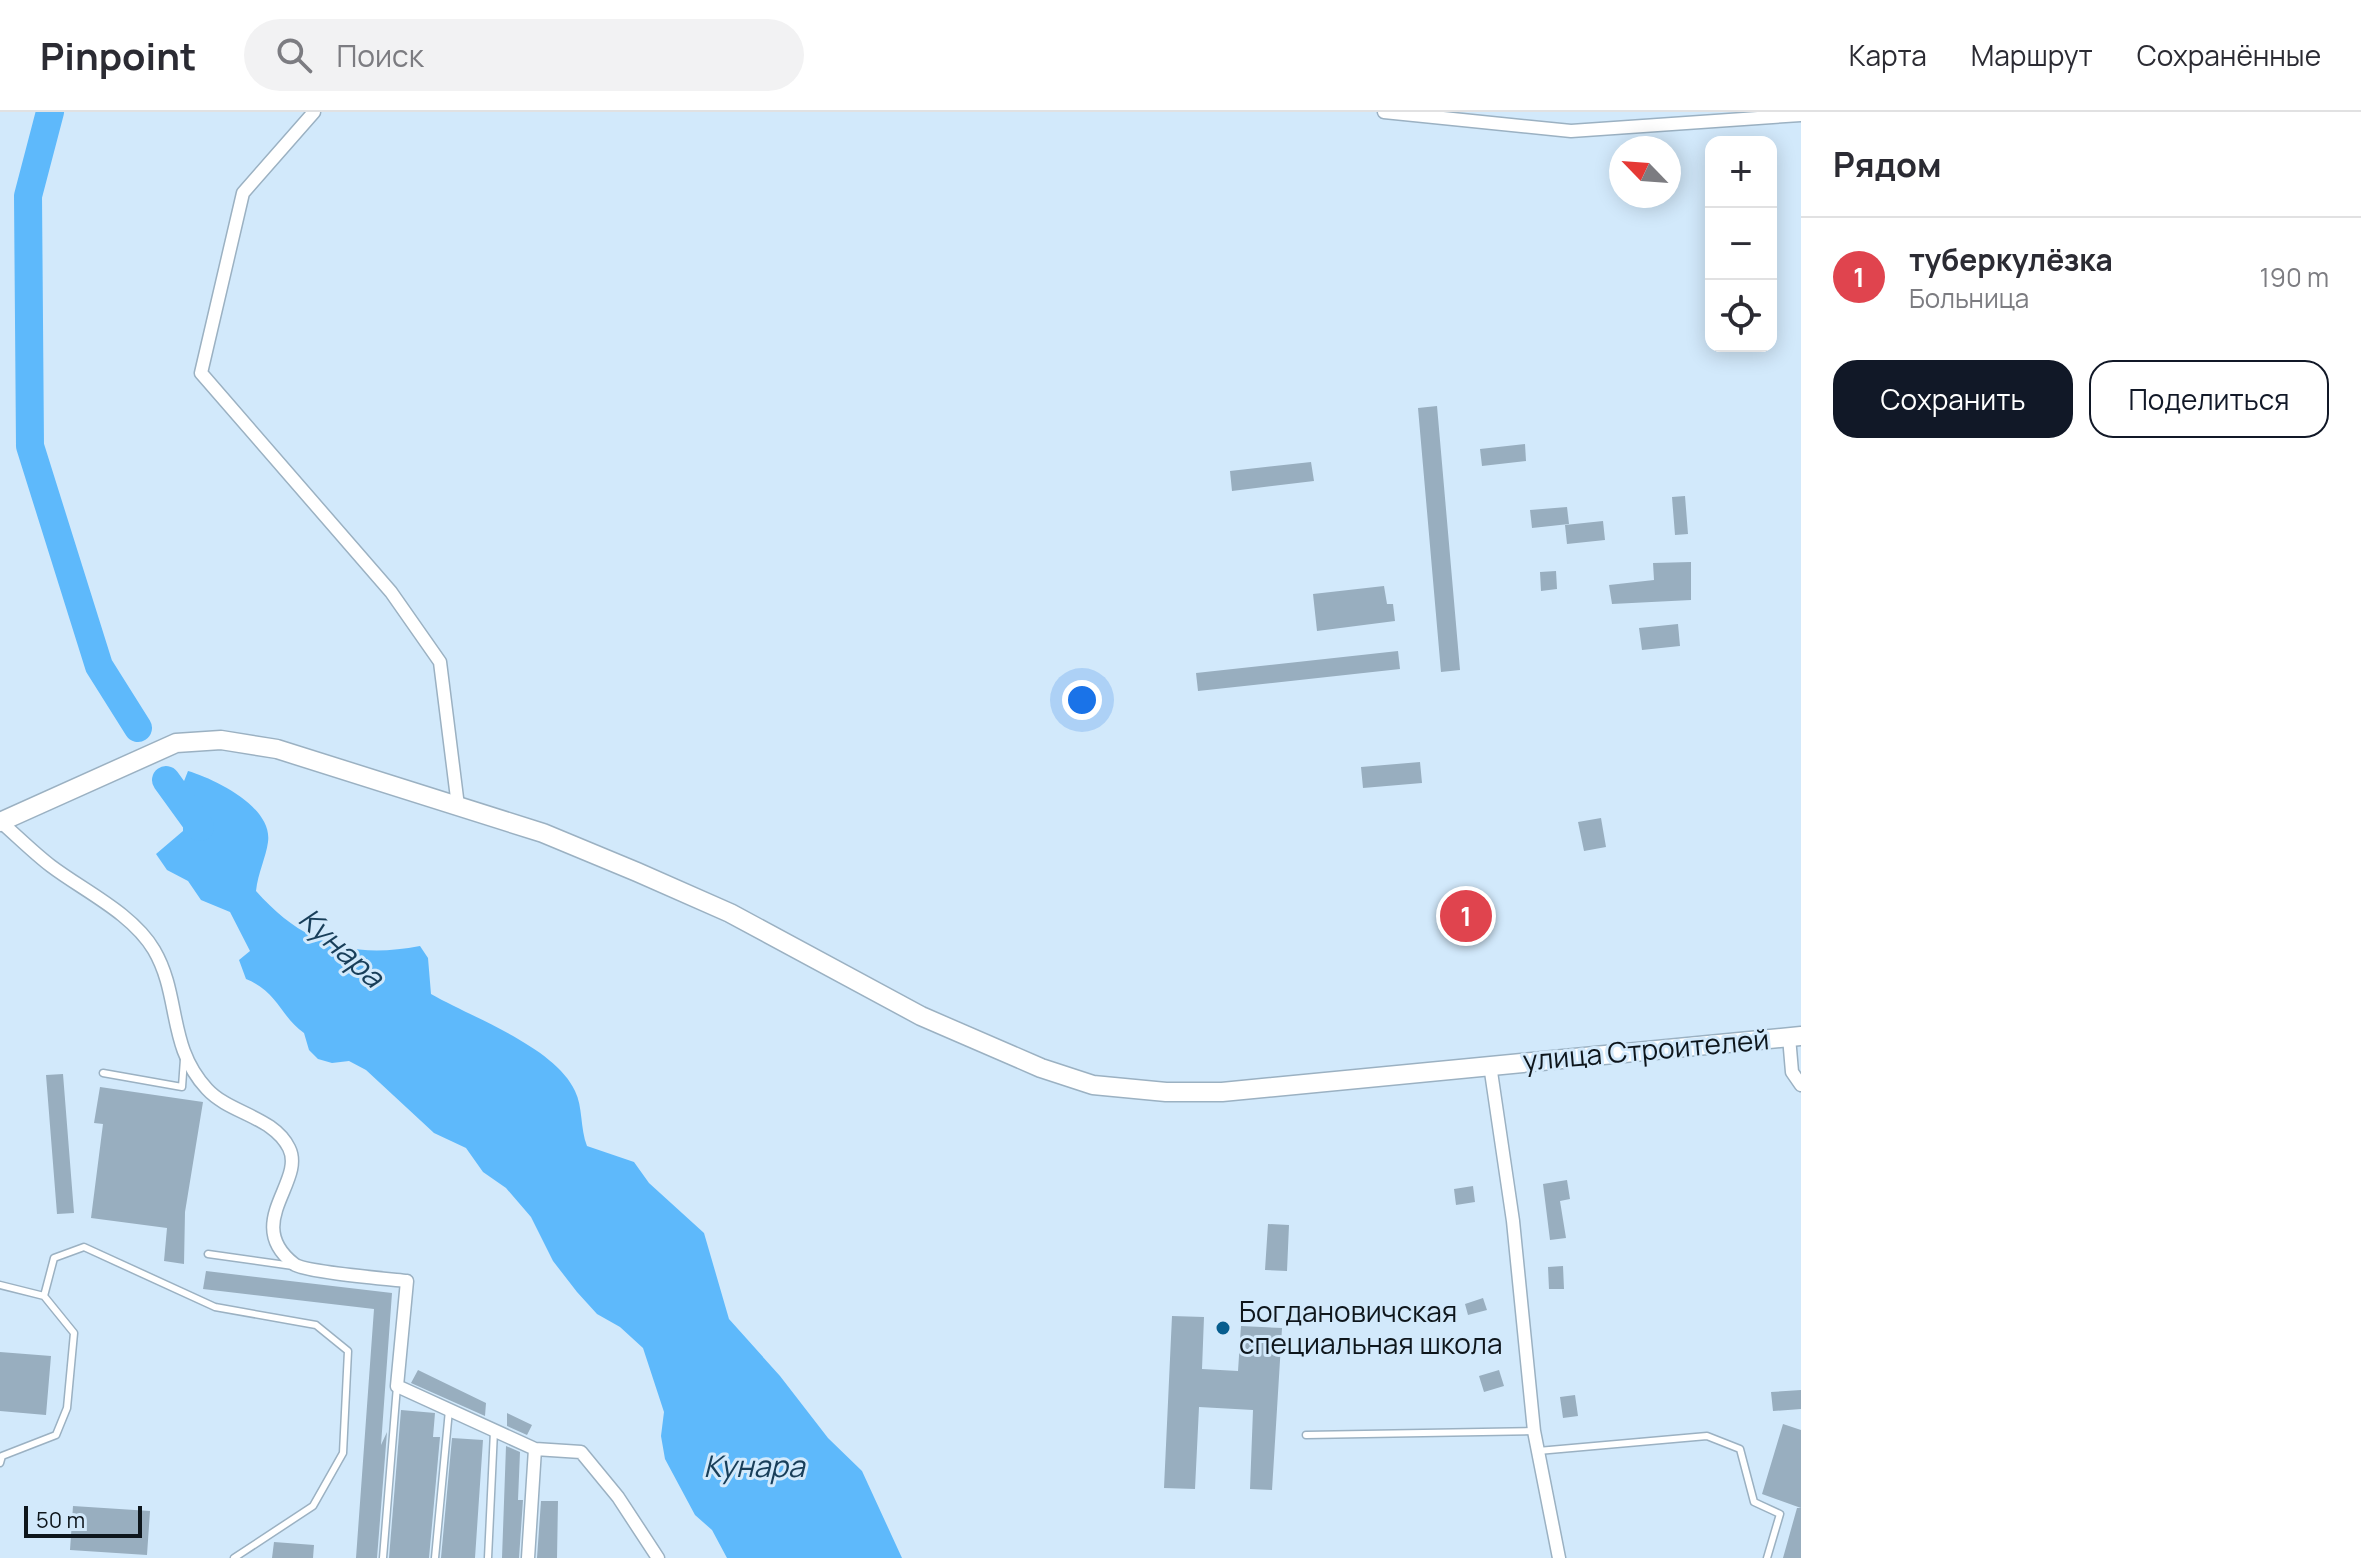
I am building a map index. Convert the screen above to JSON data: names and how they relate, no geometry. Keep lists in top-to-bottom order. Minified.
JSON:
{"streets":{"street":["улица Строителей"]},"water":["Кунара"],"places":["Богдановичская специальная школа"],"scale_bar":"50 m","north":"top left","page":{"header":"Pinpoint","search":"Поиск","nav":["Карта","Маршрут","Сохранённые"],"heading":"Рядом","map_buttons":["+","−"],"list":[{"mark":"1","name":"туберкулёзка","note":"Больница","value":"190 m"}],"buttons":["Сохранить","Поделиться"],"pins":"1","scale":"50 m"}}
